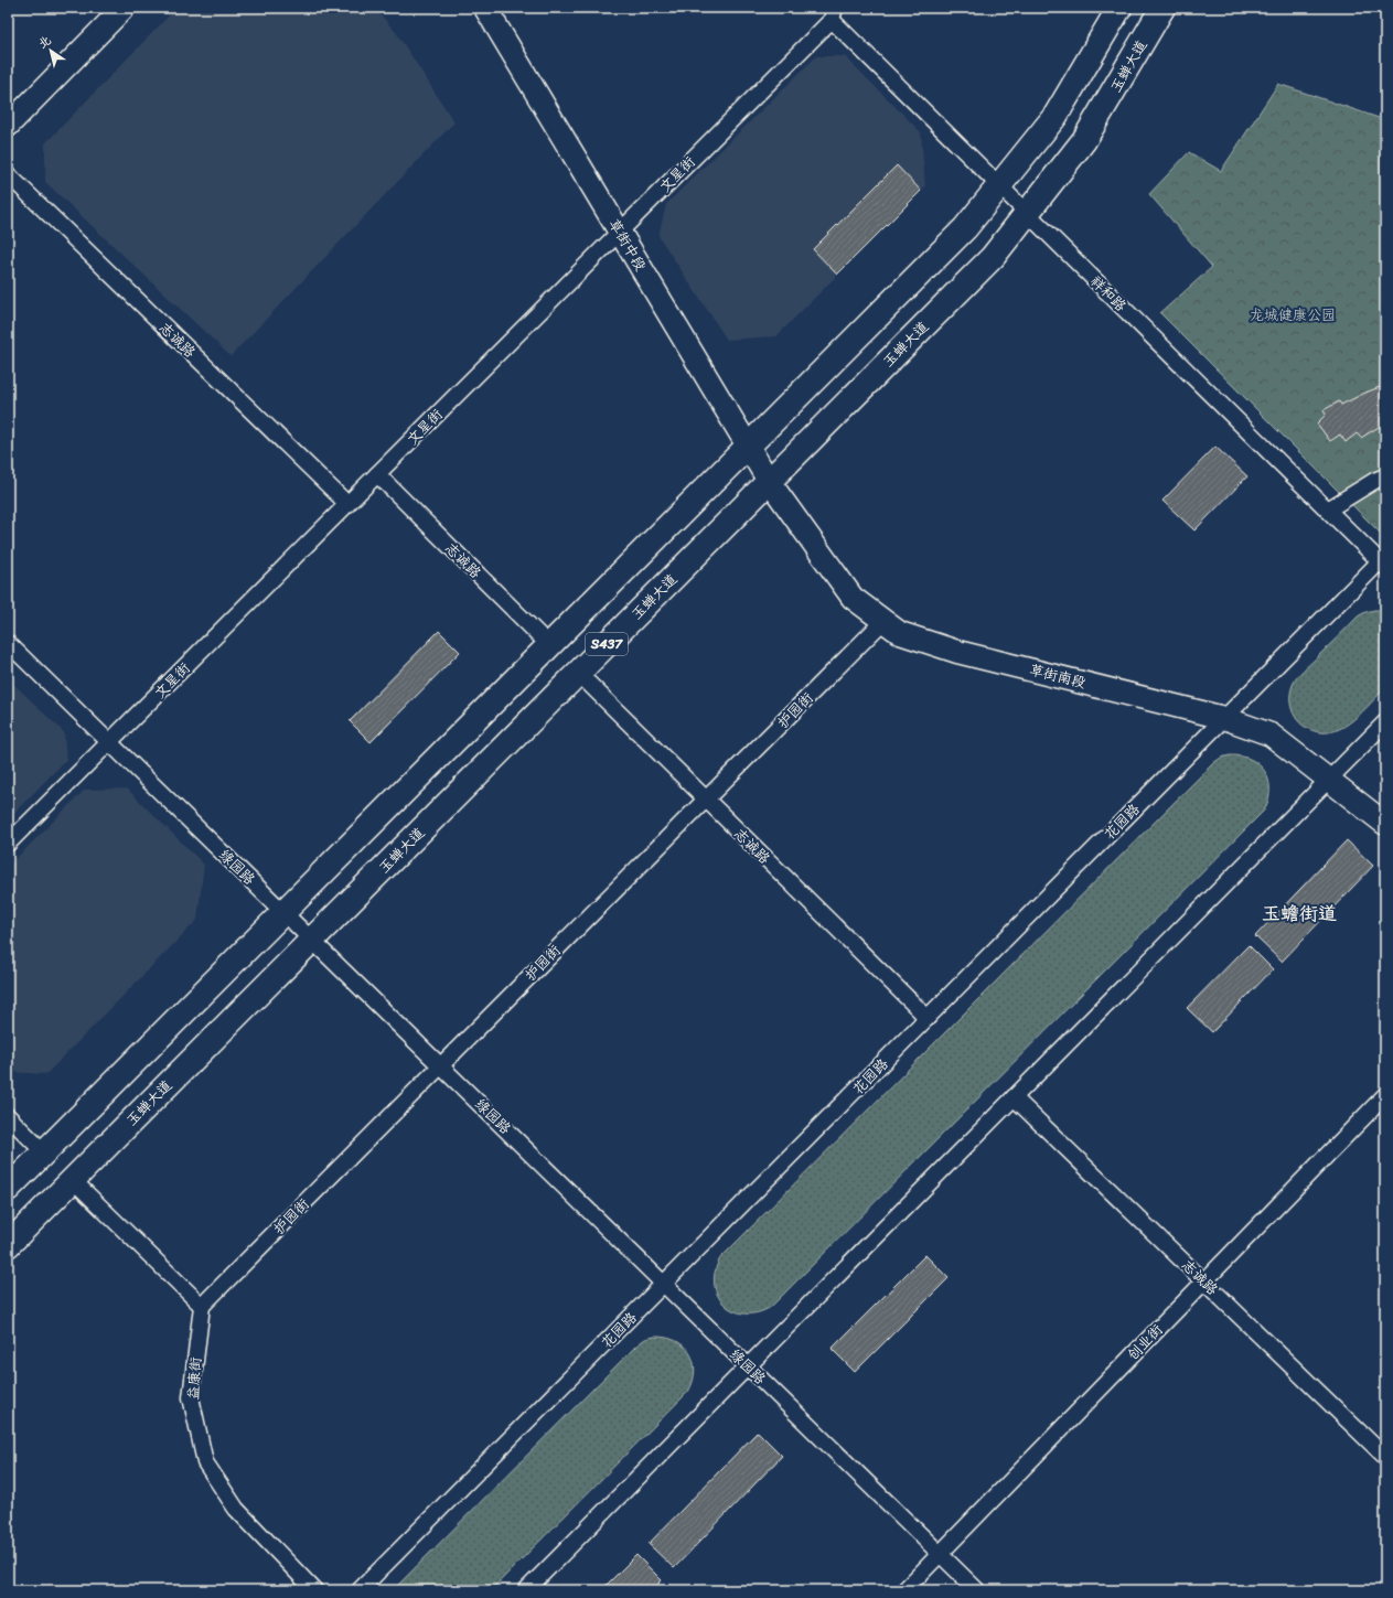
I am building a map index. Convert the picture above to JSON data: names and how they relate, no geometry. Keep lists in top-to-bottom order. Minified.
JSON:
{"streets":{"main road":["玉蝉大道","草街中段","S437","草街南段"],"street":["文星街","祥和路","志诚路","护园街","花园路","绿园路","创业街","益康街"]},"crossings":[["玉蝉大道","草街中段"],["玉蝉大道","祥和路"],["玉蝉大道","志诚路"],["玉蝉大道","草街南段"],["玉蝉大道","绿园路"],["文星街","草街中段"],["文星街","祥和路"],["文星街","志诚路"],["文星街","绿园路"],["草街中段","S437"],["草街中段","草街南段"],["祥和路","S437"],["祥和路","花园路"],["志诚路","S437"],["志诚路","护园街"],["志诚路","花园路"],["志诚路","创业街"],["S437","绿园路"],["草街南段","护园街"],["草街南段","花园路"],["护园街","绿园路"],["护园街","益康街"],["花园路","绿园路"],["绿园路","创业街"]],"districts":["玉蟾街道"],"parks":["龙城健康公园"],"north":"top left"}
